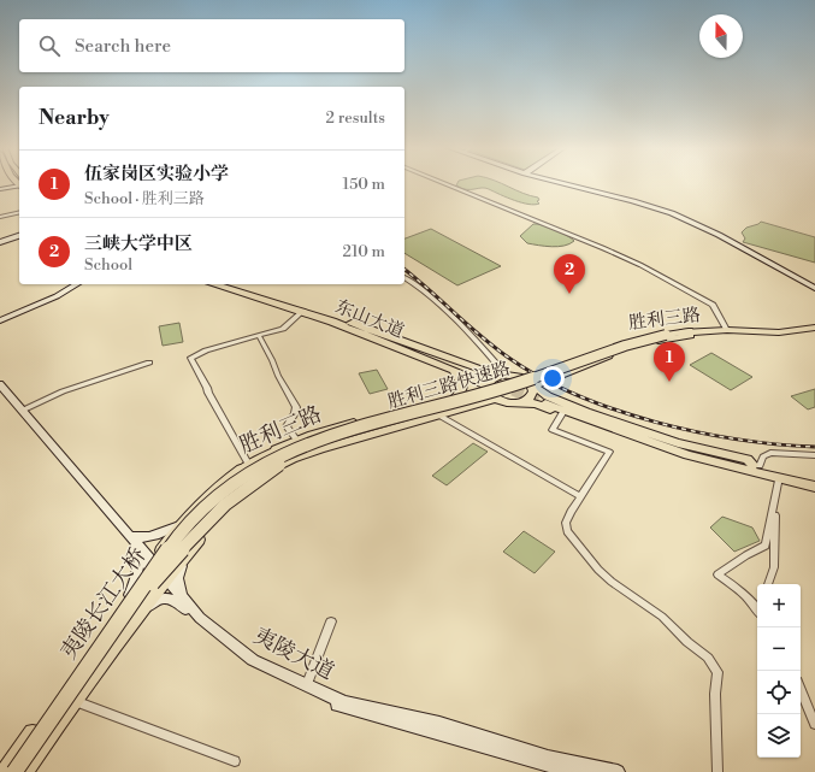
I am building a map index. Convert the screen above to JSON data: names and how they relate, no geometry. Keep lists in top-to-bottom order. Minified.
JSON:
{"streets":{"highway":["胜利三路快速路","夷陵长江大桥"],"main road":["东山大道","胜利三路","夷陵大道"]},"crossings":[["东山大道","胜利三路"],["胜利三路","胜利三路快速路"],["胜利三路","夷陵长江大桥"],["胜利三路","夷陵大道"],["胜利三路快速路","夷陵长江大桥"],["夷陵长江大桥","夷陵大道"]],"north":"top","page":{"search":"Search here","heading":["Nearby","2 results"],"list":[{"mark":"1","name":"伍家岗区实验小学","note":"School · 胜利三路","value":"150 m"},{"mark":"2","name":"三峡大学中区","note":"School","value":"210 m"}],"pins":["2","1"],"map_buttons":["+","−"]}}
